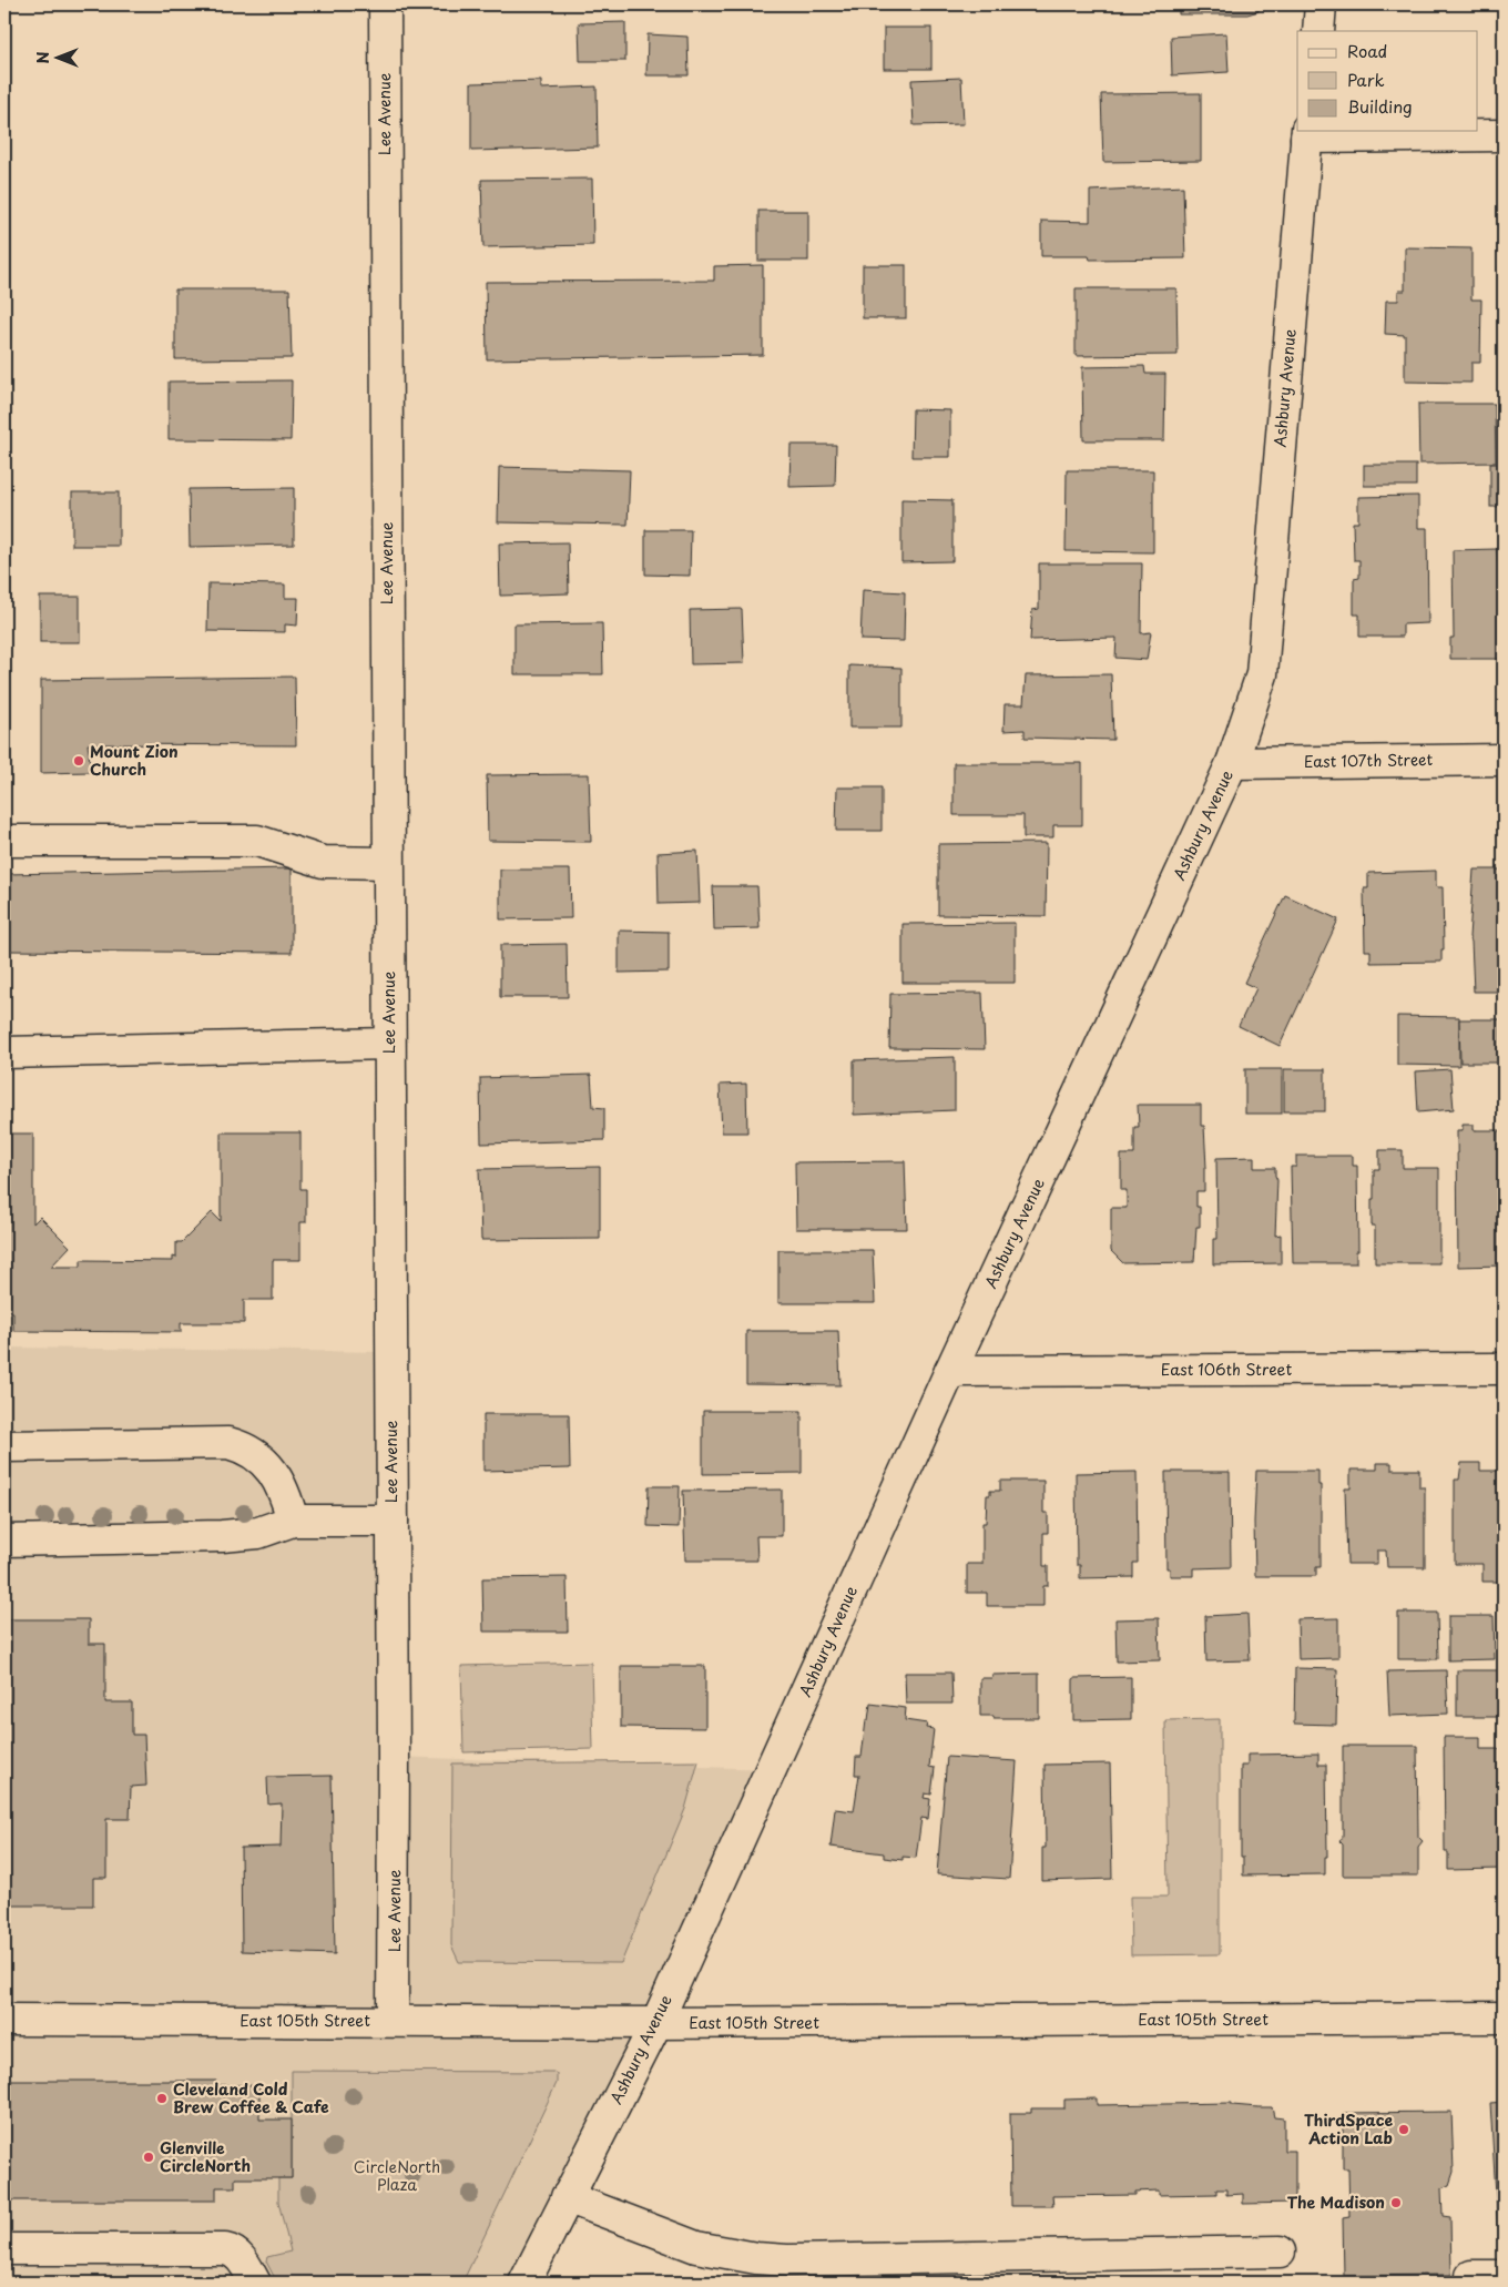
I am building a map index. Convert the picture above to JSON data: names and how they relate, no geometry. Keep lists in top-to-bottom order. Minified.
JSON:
{"streets":{"street":["Lee Avenue","Ashbury Avenue","East 107th Street","East 106th Street","East 105th Street"]},"crossings":[["Lee Avenue","East 105th Street"],["Ashbury Avenue","East 107th Street"],["Ashbury Avenue","East 106th Street"],["Ashbury Avenue","East 105th Street"]],"parks":["CircleNorth Plaza"],"places":["Mount Zion Church","Cleveland Cold Brew Coffee & Cafe","ThirdSpace Action Lab","Glenville CircleNorth","The Madison"],"legend":["Road","Park","Building"],"north":"left"}
